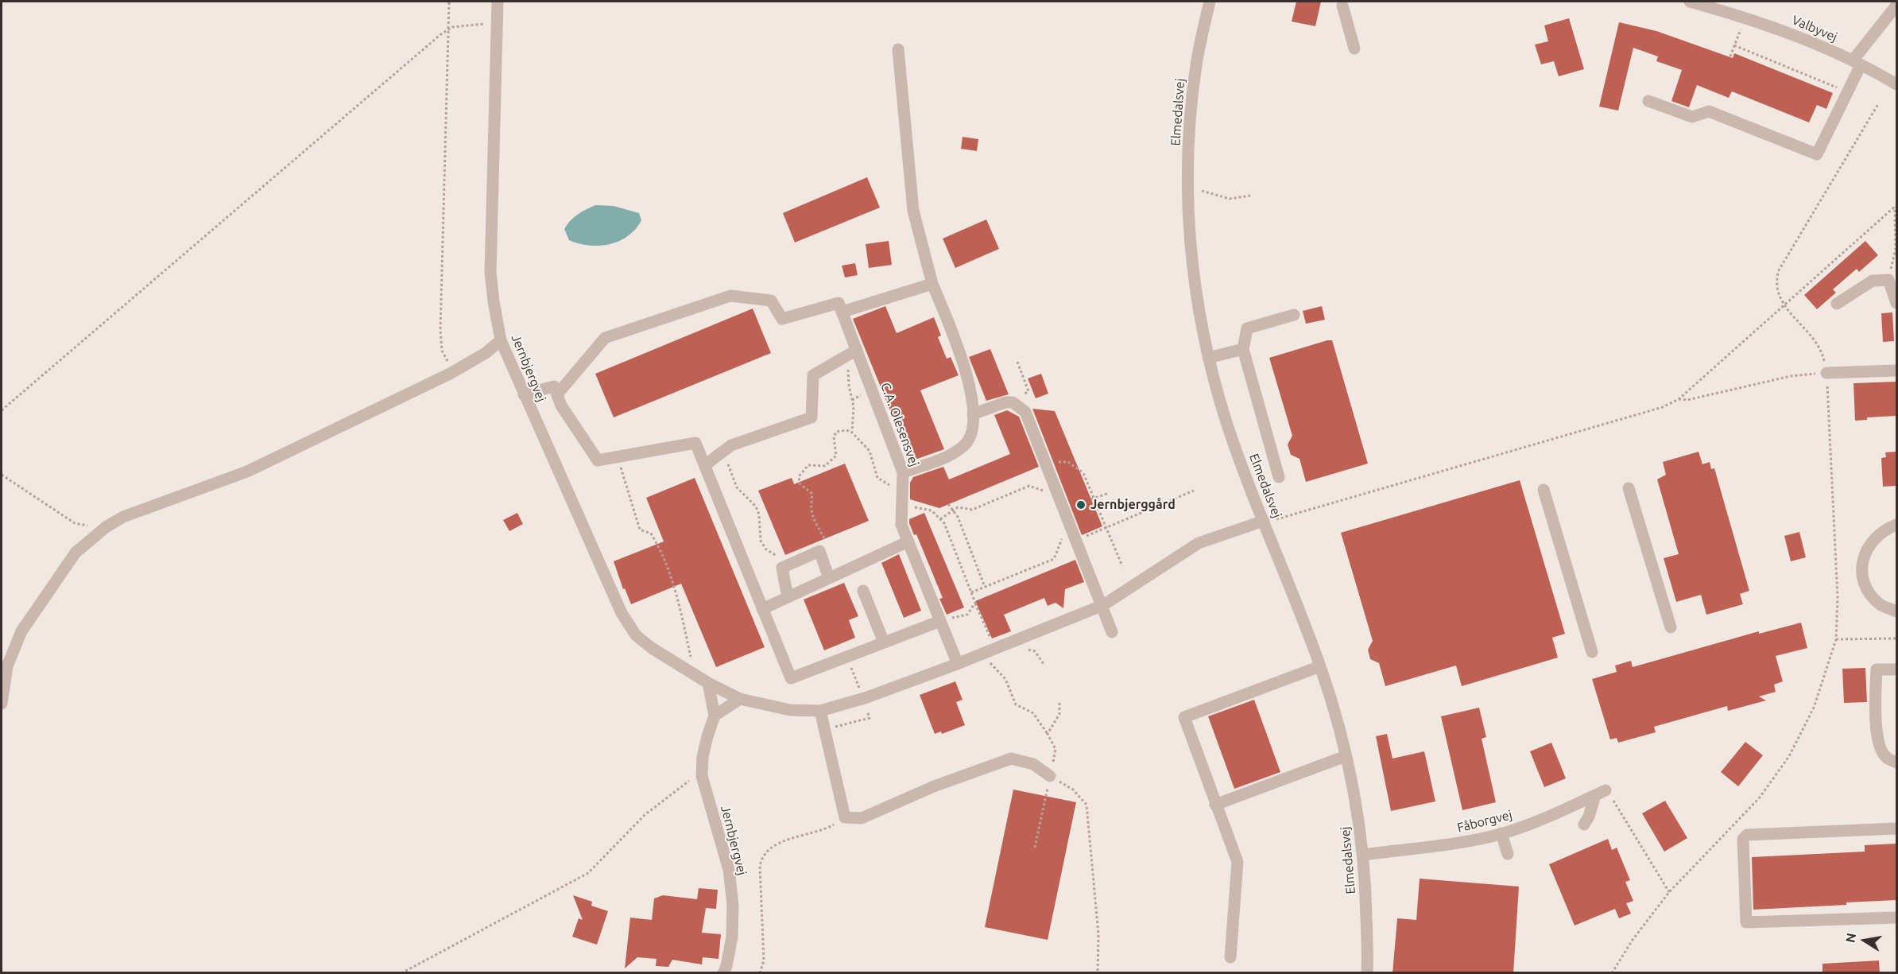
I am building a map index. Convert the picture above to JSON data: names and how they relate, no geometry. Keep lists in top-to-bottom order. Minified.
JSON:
{"streets":{"street":["Valbyvej","Elmedalsvej","Jernbjergvej","C.A. Olesensvej","Fåborgvej"]},"crossings":[["Elmedalsvej","Fåborgvej"]],"places":["Jernbjerggård"],"north":"left"}
